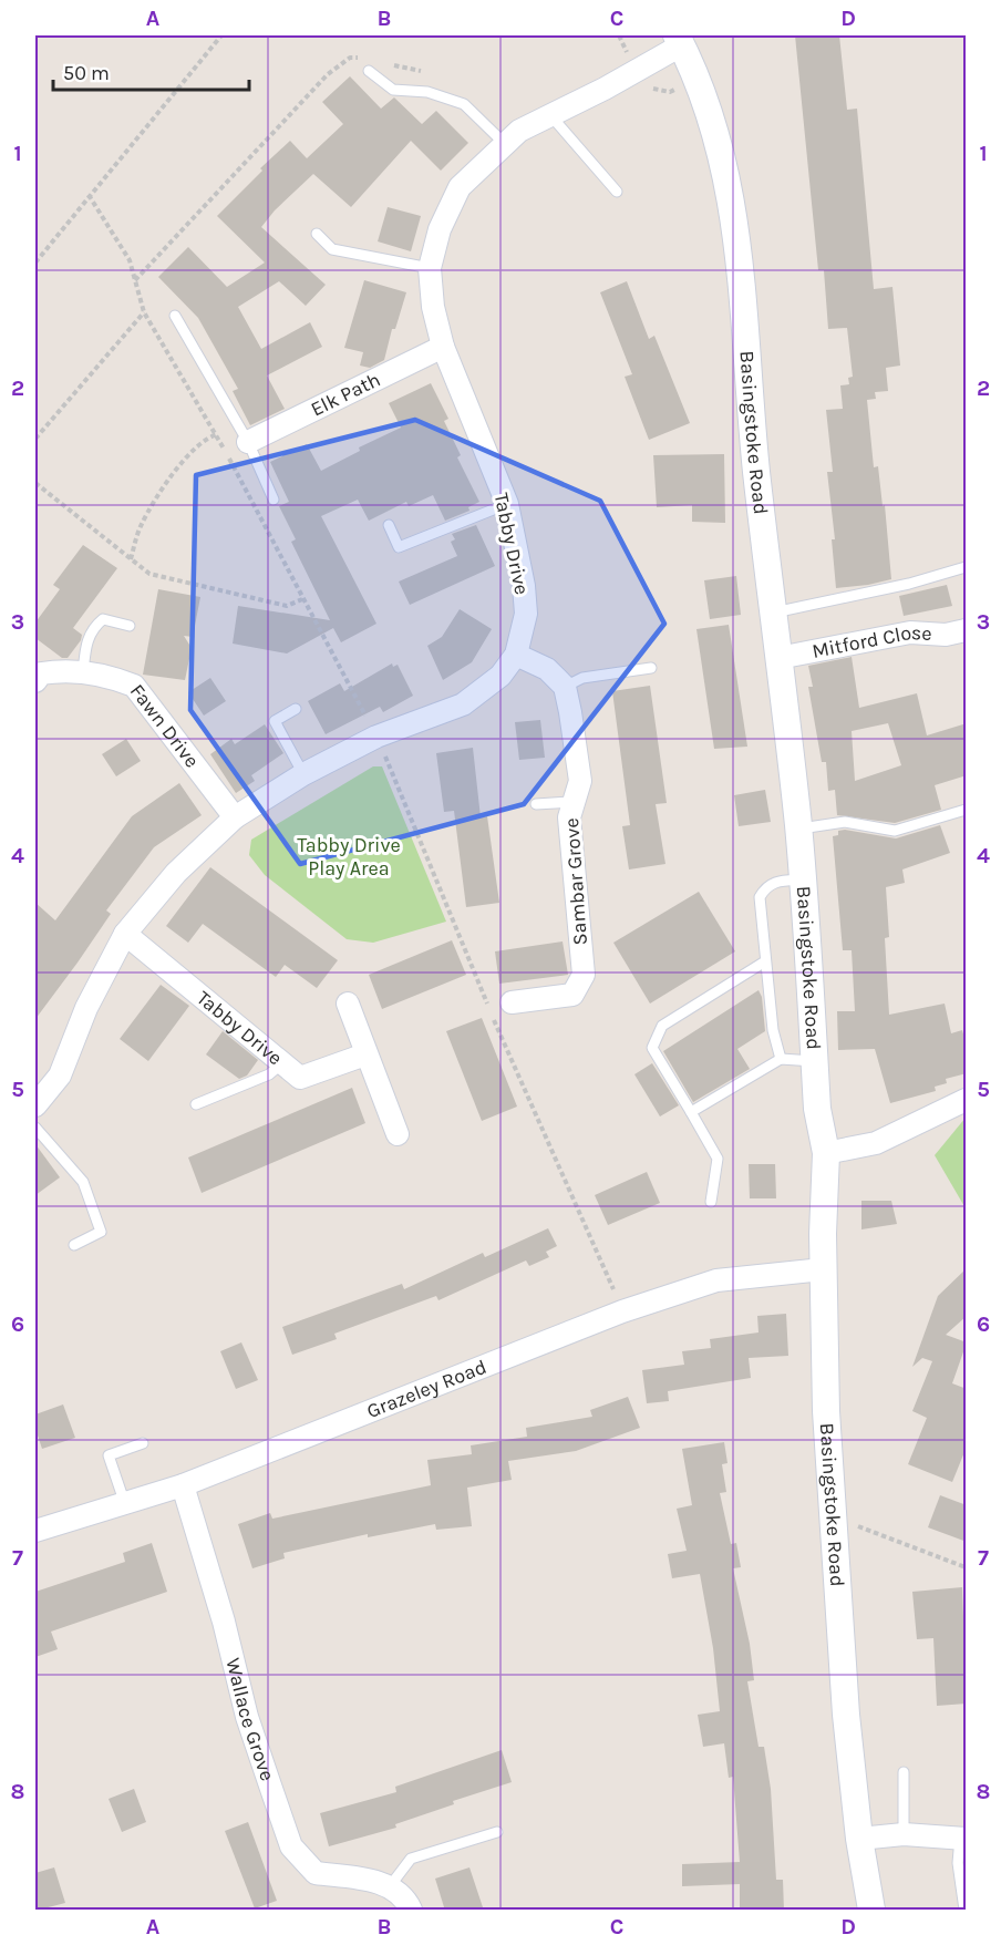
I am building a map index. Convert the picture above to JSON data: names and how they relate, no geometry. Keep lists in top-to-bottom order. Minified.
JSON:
{"streets":{"street":["Elk Path","Basingstoke Road","Tabby Drive","Mitford Close","Fawn Drive","Sambar Grove","Grazeley Road","Wallace Grove"]},"crossings":[["Elk Path","Tabby Drive"],["Basingstoke Road","Tabby Drive"],["Basingstoke Road","Mitford Close"],["Basingstoke Road","Grazeley Road"],["Tabby Drive","Fawn Drive"],["Grazeley Road","Wallace Grove"]],"parks":["Tabby Drive Play Area"],"scale_bar":"50 m","grid":{"columns":["A","B","C","D"],"rows":["1","2","3","4","5","6","7","8"]}}
